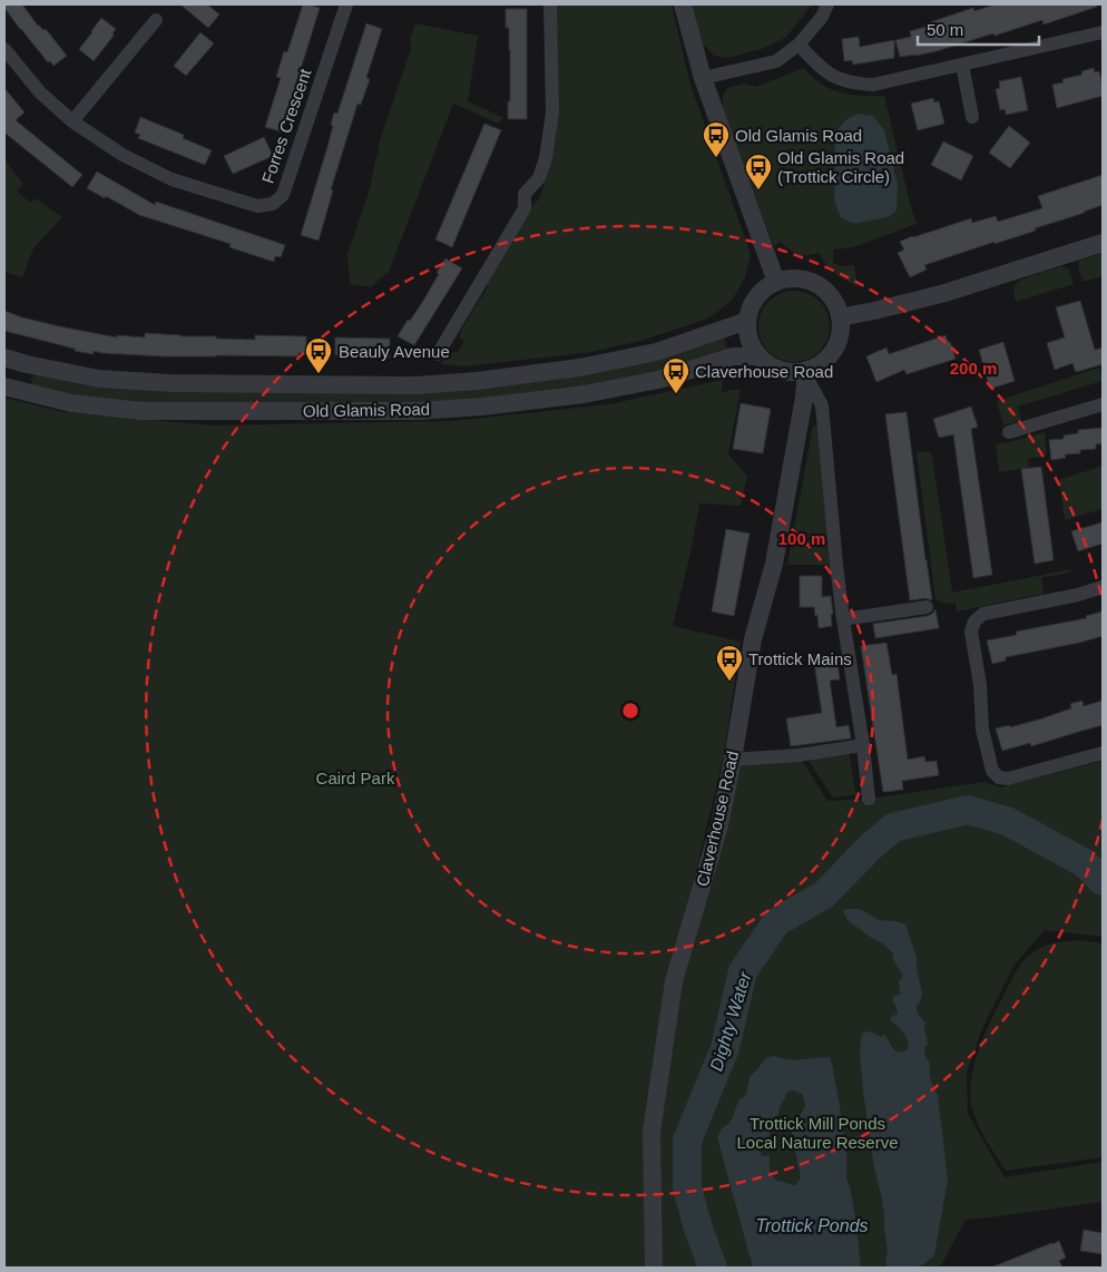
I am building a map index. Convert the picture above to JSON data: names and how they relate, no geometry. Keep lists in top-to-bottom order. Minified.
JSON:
{"streets":{"street":["Forres Crescent","Old Glamis Road","Claverhouse Road"]},"crossings":[["Old Glamis Road","Claverhouse Road"]],"water":["Dighty Water","Trottick Ponds"],"parks":["Caird Park","Trottick Mill Ponds Local Nature Reserve"],"places":{"bus stop":["Old Glamis Road","Old Glamis Road (Trottick Circle)","Beauly Avenue","Claverhouse Road","Trottick Mains"]},"scale_bar":"50 m","rings":["200 m","100 m"]}
